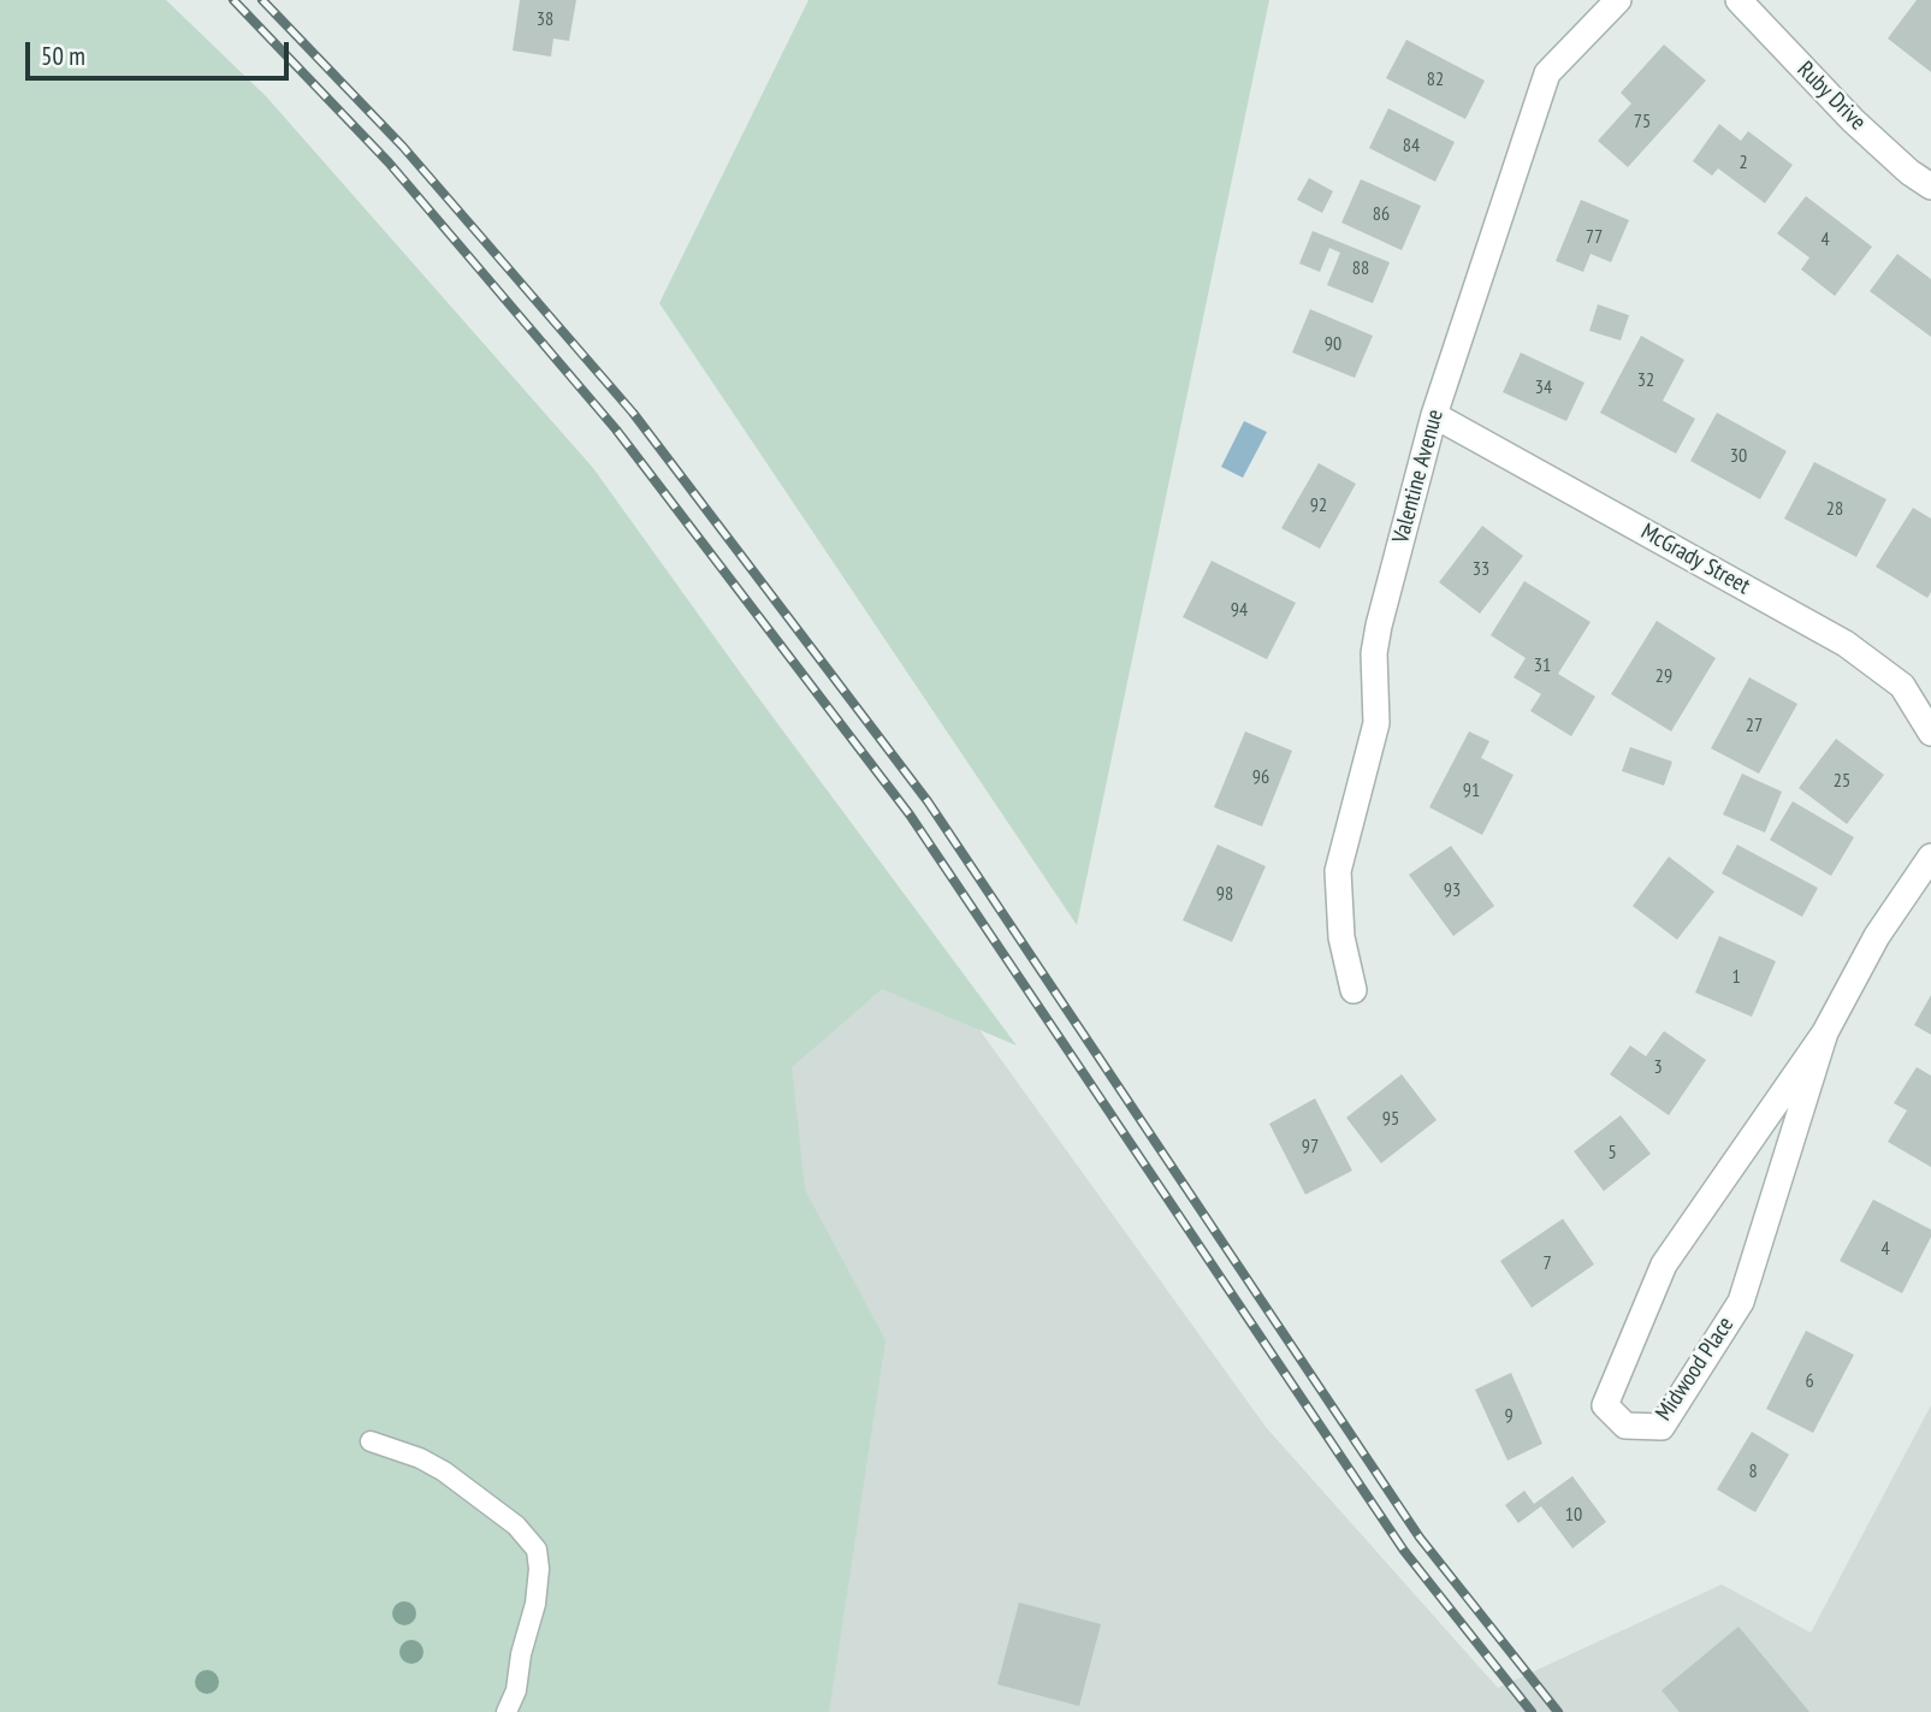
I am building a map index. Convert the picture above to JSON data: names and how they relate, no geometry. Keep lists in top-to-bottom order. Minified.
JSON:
{"streets":{"street":["Ruby Drive","Valentine Avenue","McGrady Street","Midwood Place"]},"crossings":[["Valentine Avenue","McGrady Street"]],"house_numbers":["38","82","75","84","2","86","77","4","88","90","32","34","30","92","28","33","94","31","29","27","96","25","91","93","98","1","3","95","97","5","4","7","6","9","8","10"],"scale_bar":"50 m"}
